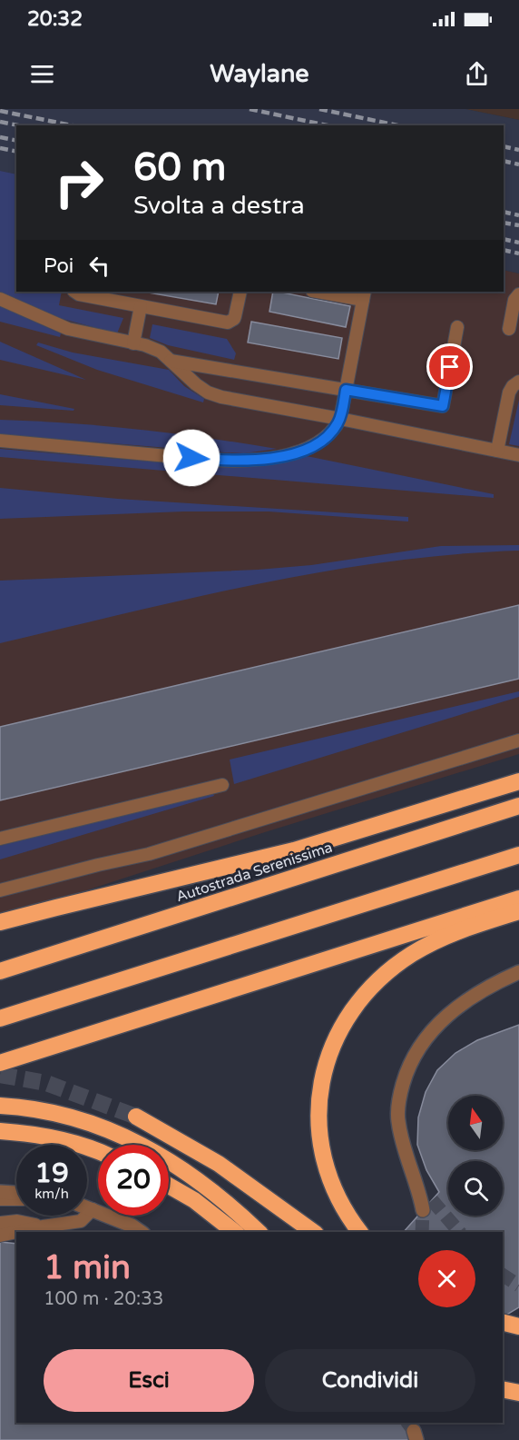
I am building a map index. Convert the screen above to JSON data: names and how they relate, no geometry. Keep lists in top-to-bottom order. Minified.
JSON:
{"streets":{"highway":["Autostrada Serenissima"]},"north":"top","page":{"status":"20:32","header":"Waylane","turn":["60 m","Svolta a destra"],"then":"Poi","speed":"19 km/h","limit":"20","heading":["1 min","100 m · 20:33"],"buttons":["Esci","Condividi"]}}
